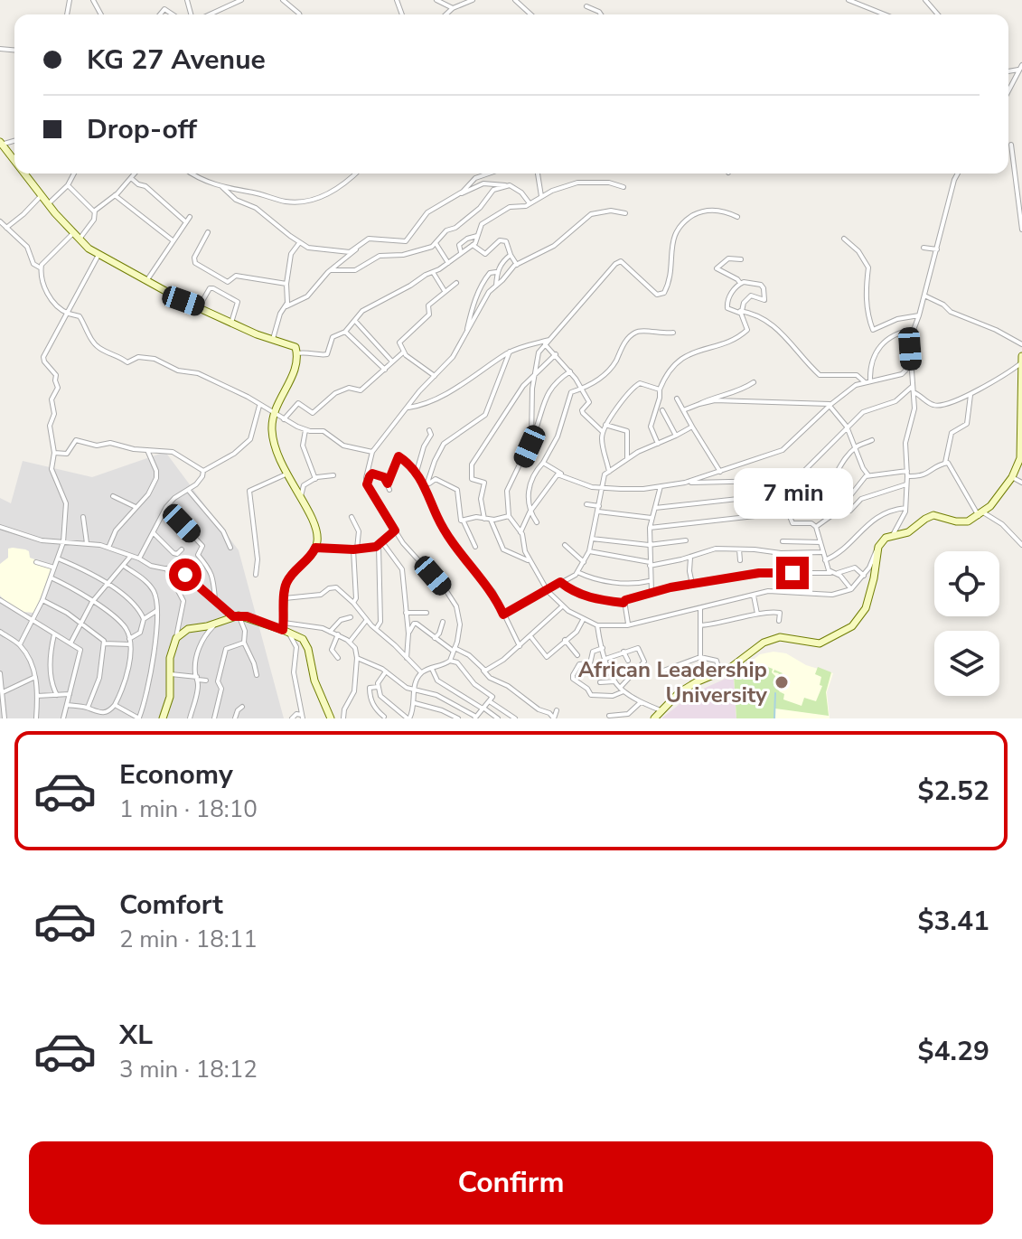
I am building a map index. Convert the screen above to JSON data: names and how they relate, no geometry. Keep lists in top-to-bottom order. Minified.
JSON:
{"places":["African Leadership University"],"page":{"banner":["KG 27 Avenue","Drop-off"],"bubble":"7 min","list":[{"name":"Economy","note":"1 min · 18:10","value":"$2.52"},{"name":"Comfort","note":"2 min · 18:11","value":"$3.41"},{"name":"XL","note":"3 min · 18:12","value":"$4.29"}],"buttons":"Confirm"}}
